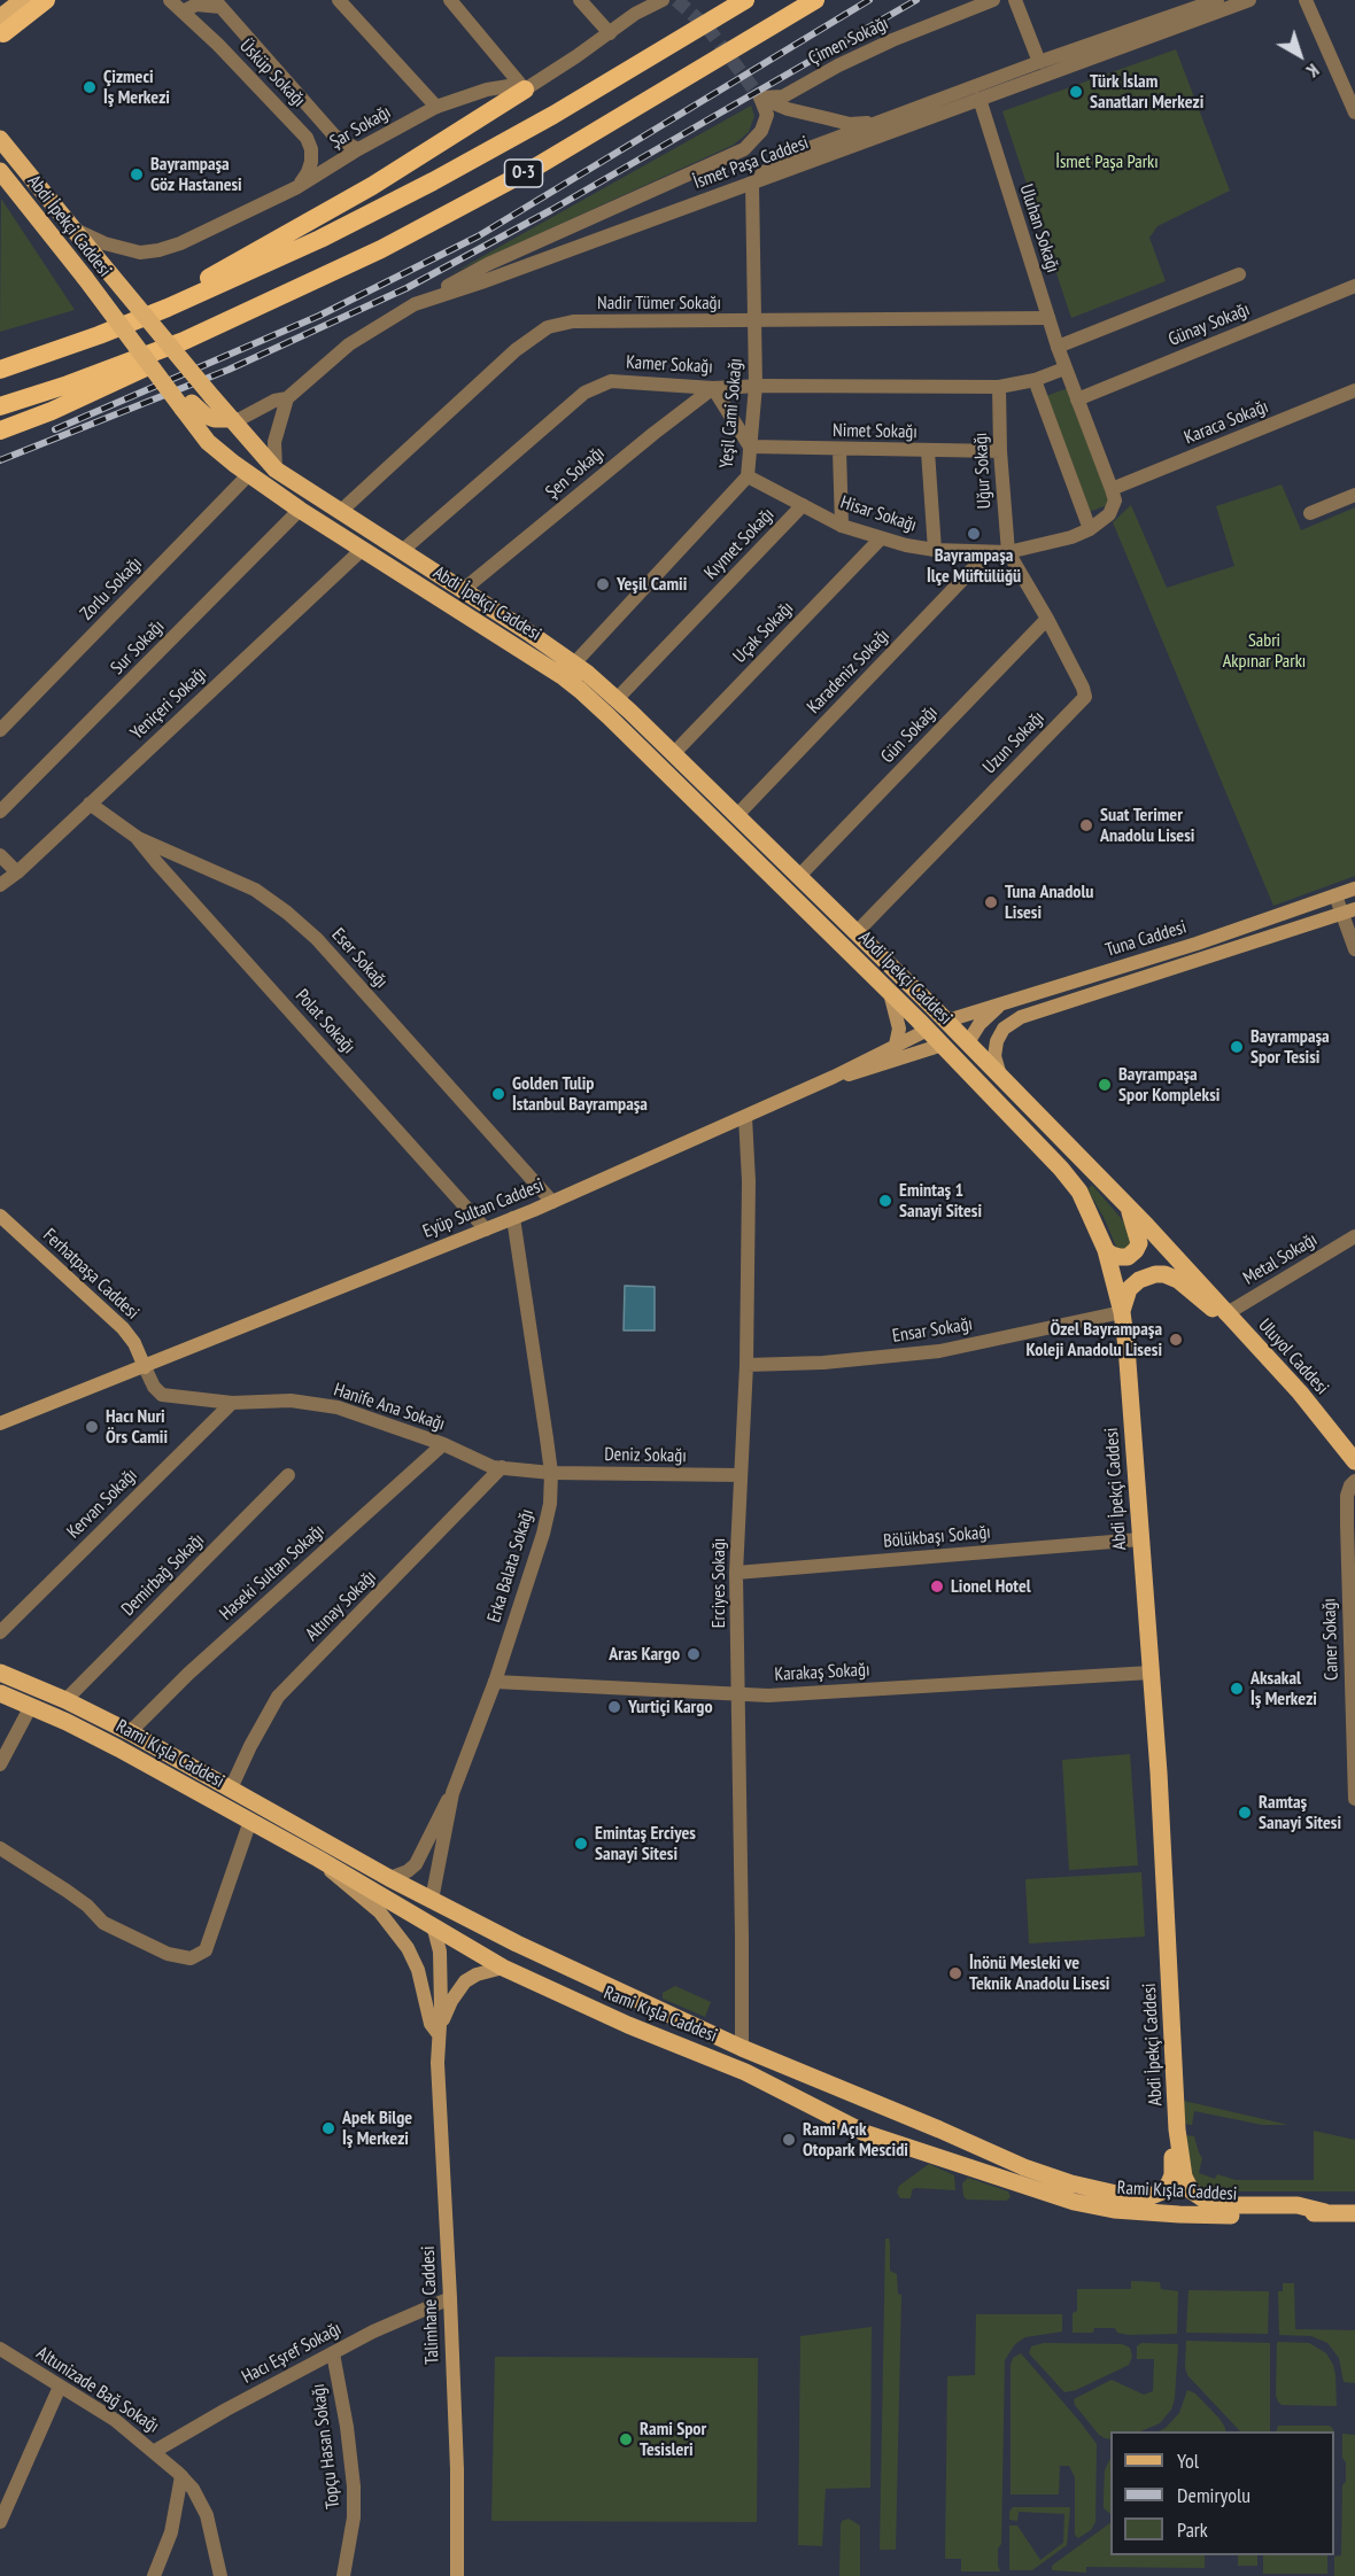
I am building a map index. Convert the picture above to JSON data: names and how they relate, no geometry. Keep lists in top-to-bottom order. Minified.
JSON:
{"streets":{"highway":["O-3"],"main road":["Abdi İpekçi Caddesi","Tuna Caddesi","Eyüp Sultan Caddesi","Ferhatpaşa Caddesi","Uluyol Caddesi","Rami Kışla Caddesi","Talimhane Caddesi"],"street":["Çimen Sokağı","Üsküp Sokağı","Şar Sokağı","İsmet Paşa Caddesi","Uluhan Sokağı","Nadir Tümer Sokağı","Günay Sokağı","Kamer Sokağı","Yeşil Cami Sokağı","Karaca Sokağı","Nimet Sokağı","Uğur Sokağı","Şen Sokağı","Hisar Sokağı","Kıymet Sokağı","Zorlu Sokağı","Uçak Sokağı","Sur Sokağı","Karadeniz Sokağı","Yeniçeri Sokağı","Gün Sokağı","Uzun Sokağı","Eser Sokağı","Polat Sokağı","Metal Sokağı","Ensar Sokağı","Hanife Ana Sokağı","Deniz Sokağı","Kervan Sokağı","Bölükbaşı Sokağı","Erka Balata Sokağı","Haseki Sultan Sokağı","Demirbağ Sokağı","Erciyes Sokağı","Altınay Sokağı","Caner Sokağı","Karakaş Sokağı","Hacı Eşref Sokağı","Altunizade Bağ Sokağı","Topçu Hasan Sokağı"]},"crossings":[["Üsküp Sokağı","Şar Sokağı"],["Şar Sokağı","Abdi İpekçi Caddesi"],["İsmet Paşa Caddesi","Uluhan Sokağı"],["İsmet Paşa Caddesi","Yeşil Cami Sokağı"],["Abdi İpekçi Caddesi","Nadir Tümer Sokağı"],["Abdi İpekçi Caddesi","Kamer Sokağı"],["Abdi İpekçi Caddesi","Yeşil Cami Sokağı"],["Abdi İpekçi Caddesi","Şen Sokağı"],["Abdi İpekçi Caddesi","Kıymet Sokağı"],["Abdi İpekçi Caddesi","Zorlu Sokağı"],["Abdi İpekçi Caddesi","Uçak Sokağı"],["Abdi İpekçi Caddesi","Sur Sokağı"],["Abdi İpekçi Caddesi","Karadeniz Sokağı"],["Abdi İpekçi Caddesi","Yeniçeri Sokağı"],["Abdi İpekçi Caddesi","Gün Sokağı"],["Abdi İpekçi Caddesi","Uzun Sokağı"],["Abdi İpekçi Caddesi","Tuna Caddesi"],["Abdi İpekçi Caddesi","Eyüp Sultan Caddesi"],["Abdi İpekçi Caddesi","Metal Sokağı"],["Abdi İpekçi Caddesi","Ensar Sokağı"],["Abdi İpekçi Caddesi","Uluyol Caddesi"],["Abdi İpekçi Caddesi","Bölükbaşı Sokağı"],["Abdi İpekçi Caddesi","Karakaş Sokağı"],["Abdi İpekçi Caddesi","Rami Kışla Caddesi"],["Uluhan Sokağı","Nadir Tümer Sokağı"],["Uluhan Sokağı","Günay Sokağı"],["Uluhan Sokağı","Karaca Sokağı"],["Nadir Tümer Sokağı","Yeşil Cami Sokağı"],["Kamer Sokağı","Yeşil Cami Sokağı"],["Kamer Sokağı","Uğur Sokağı"],["Kamer Sokağı","Şen Sokağı"],["Yeşil Cami Sokağı","Nimet Sokağı"],["Yeşil Cami Sokağı","Hisar Sokağı"],["Nimet Sokağı","Uğur Sokağı"],["Uğur Sokağı","Hisar Sokağı"],["Uğur Sokağı","Uzun Sokağı"],["Hisar Sokağı","Kıymet Sokağı"],["Hisar Sokağı","Uçak Sokağı"],["Hisar Sokağı","Karadeniz Sokağı"],["Hisar Sokağı","Uzun Sokağı"],["Yeniçeri Sokağı","Eser Sokağı"],["Gün Sokağı","Uzun Sokağı"],["Eser Sokağı","Polat Sokağı"],["Eser Sokağı","Eyüp Sultan Caddesi"],["Polat Sokağı","Eyüp Sultan Caddesi"],["Eyüp Sultan Caddesi","Ferhatpaşa Caddesi"],["Eyüp Sultan Caddesi","Hanife Ana Sokağı"],["Eyüp Sultan Caddesi","Erka Balata Sokağı"],["Eyüp Sultan Caddesi","Erciyes Sokağı"],["Metal Sokağı","Uluyol Caddesi"],["Ferhatpaşa Caddesi","Hanife Ana Sokağı"],["Ensar Sokağı","Erciyes Sokağı"],["Hanife Ana Sokağı","Deniz Sokağı"],["Hanife Ana Sokağı","Kervan Sokağı"],["Hanife Ana Sokağı","Erka Balata Sokağı"],["Hanife Ana Sokağı","Haseki Sultan Sokağı"],["Hanife Ana Sokağı","Altınay Sokağı"],["Deniz Sokağı","Erka Balata Sokağı"],["Deniz Sokağı","Erciyes Sokağı"],["Bölükbaşı Sokağı","Erciyes Sokağı"],["Erka Balata Sokağı","Karakaş Sokağı"],["Erka Balata Sokağı","Rami Kışla Caddesi"],["Haseki Sultan Sokağı","Rami Kışla Caddesi"],["Demirbağ Sokağı","Rami Kışla Caddesi"],["Erciyes Sokağı","Karakaş Sokağı"],["Erciyes Sokağı","Rami Kışla Caddesi"],["Altınay Sokağı","Rami Kışla Caddesi"],["Rami Kışla Caddesi","Talimhane Caddesi"],["Talimhane Caddesi","Hacı Eşref Sokağı"],["Hacı Eşref Sokağı","Altunizade Bağ Sokağı"],["Hacı Eşref Sokağı","Topçu Hasan Sokağı"]],"parks":["İsmet Paşa Parkı","Sabri Akpınar Parkı"],"places":["Çizmeci İş Merkezi","Türk İslam Sanatları Merkezi","Bayrampaşa Göz Hastanesi","Bayrampaşa İlçe Müftülüğü","Yeşil Camii","Suat Terimer Anadolu Lisesi","Tuna Anadolu Lisesi","Bayrampaşa Spor Tesisi","Bayrampaşa Spor Kompleksi","Golden Tulip İstanbul Bayrampaşa","Emintaş 1 Sanayi Sitesi","Özel Bayrampaşa Koleji Anadolu Lisesi","Hacı Nuri Örs Camii","Lionel Hotel","Aras Kargo","Aksakal İş Merkezi","Yurtiçi Kargo","Ramtaş Sanayi Sitesi","Emintaş Erciyes Sanayi Sitesi","İnönü Mesleki ve Teknik Anadolu Lisesi","Apek Bilge İş Merkezi","Rami Açık Otopark Mescidi","Rami Spor Tesisleri"],"legend":["Yol","Demiryolu","Park"],"north":"bottom right"}
